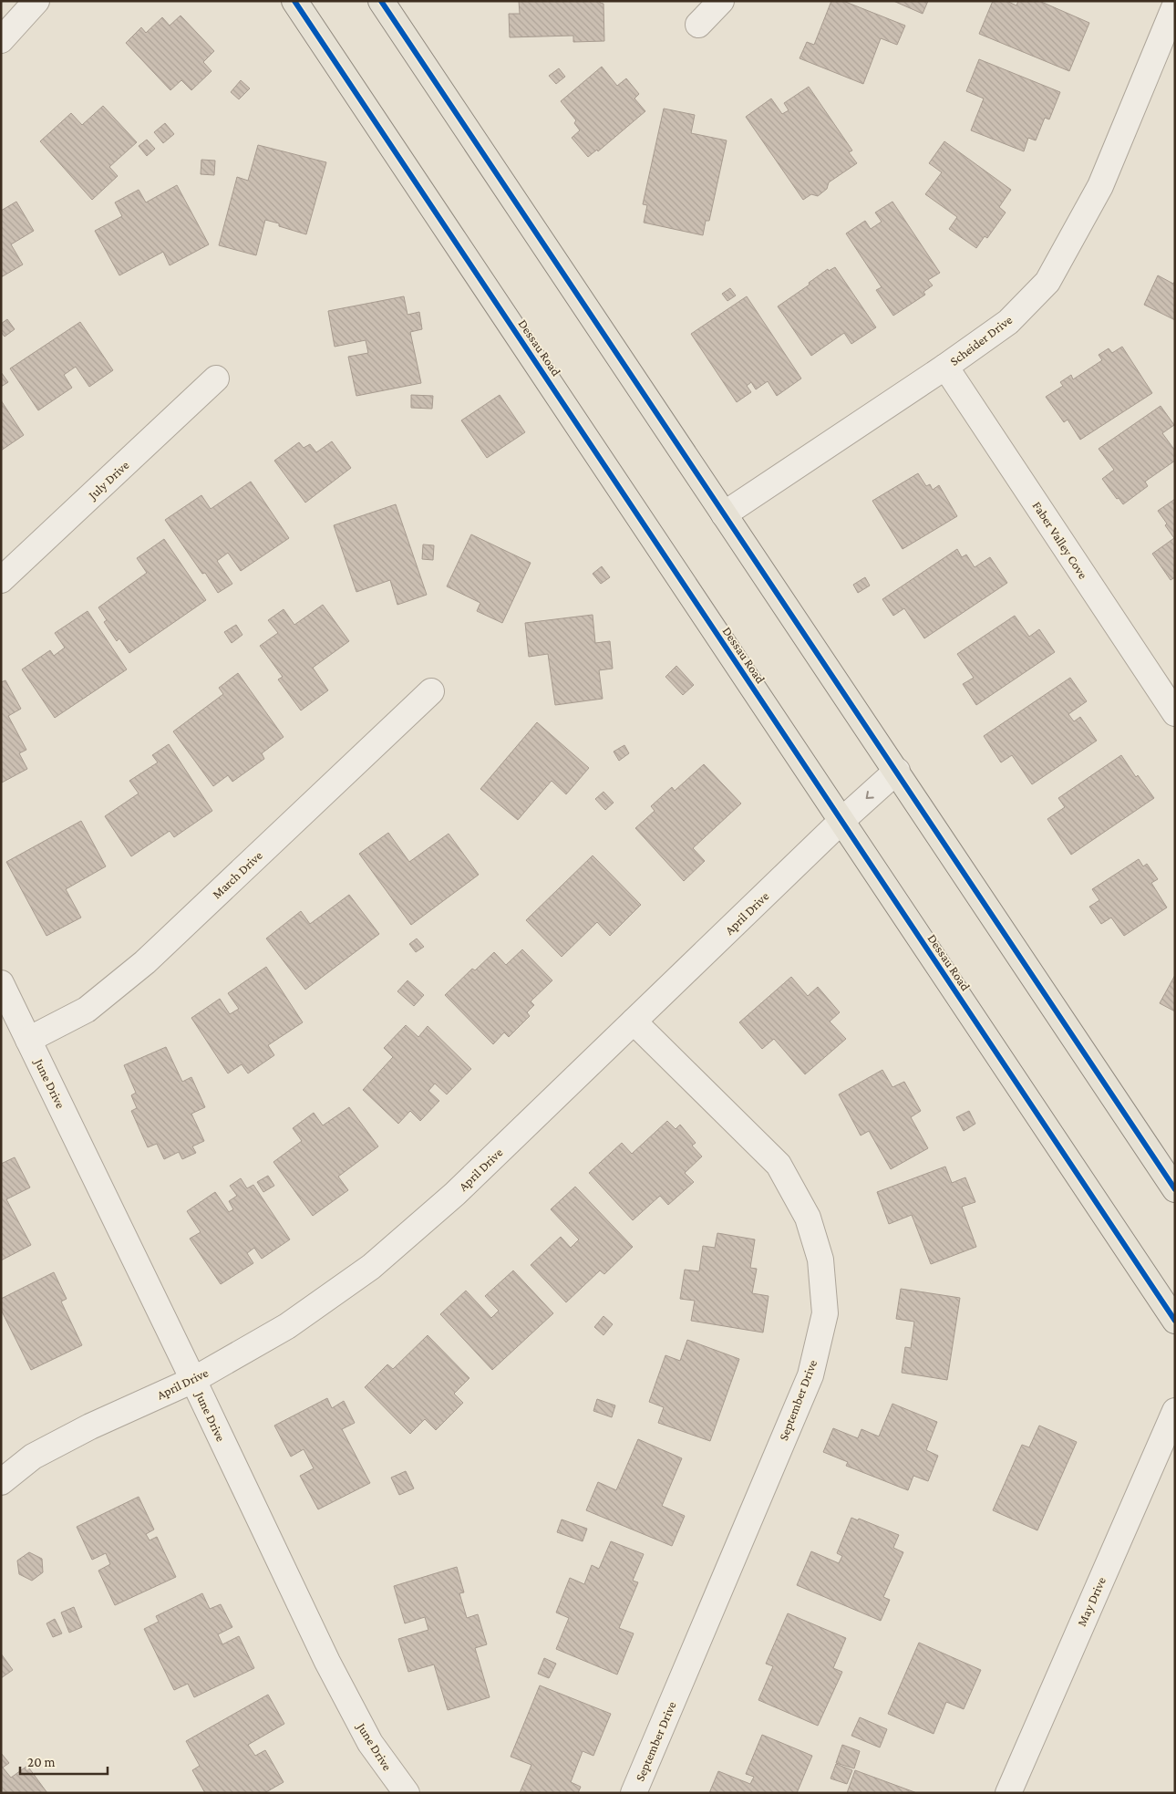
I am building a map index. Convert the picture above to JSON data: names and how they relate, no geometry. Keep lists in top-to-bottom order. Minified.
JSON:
{"streets":{"main road":["Dessau Road"],"street":["Scheider Drive","July Drive","Faber Valley Cove","March Drive","April Drive","June Drive","September Drive","May Drive"]},"crossings":[["Scheider Drive","Faber Valley Cove"],["Dessau Road","April Drive"],["March Drive","June Drive"],["April Drive","June Drive"],["April Drive","September Drive"]],"scale_bar":"20 m"}
